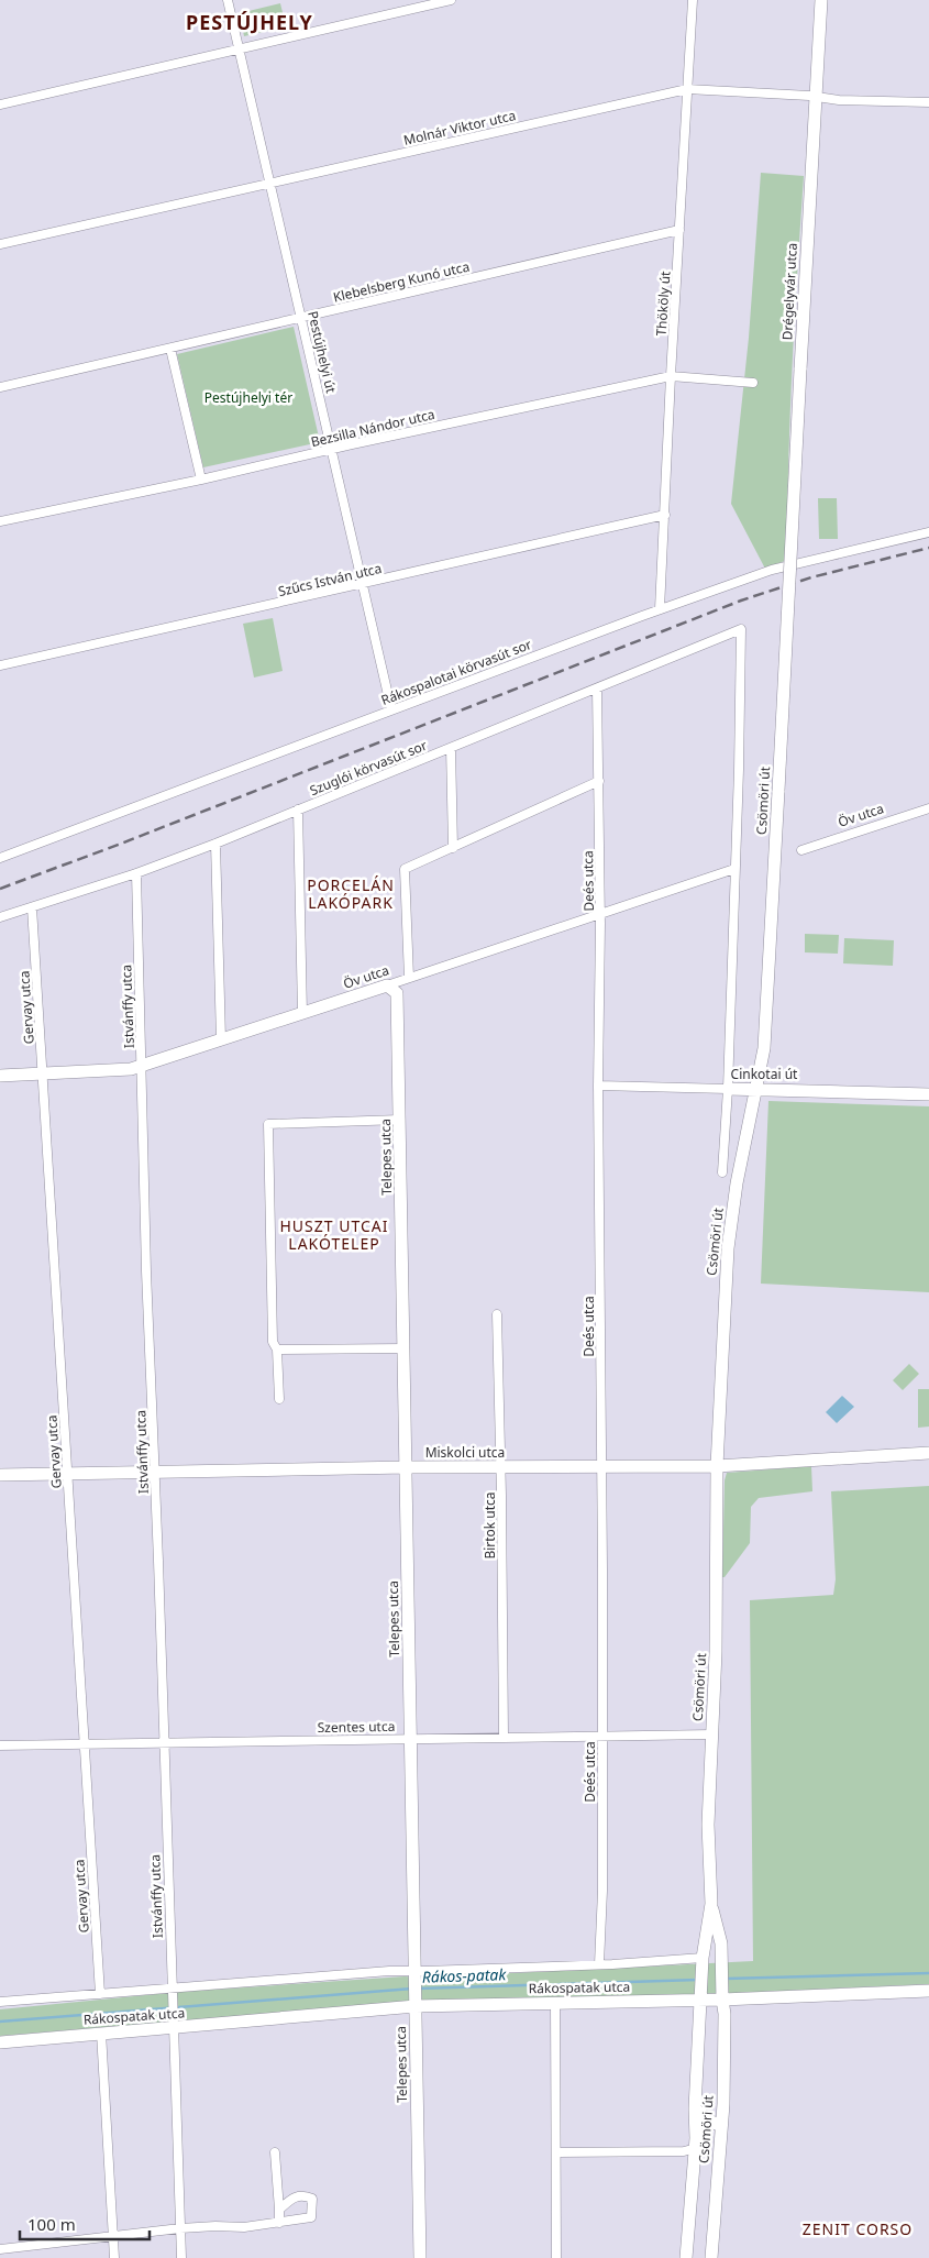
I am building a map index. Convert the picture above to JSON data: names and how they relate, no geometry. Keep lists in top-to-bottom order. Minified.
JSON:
{"streets":{"street":["Molnár Viktor utca","Klebelsberg Kunó utca","Drégelyvár utca","Thököly út","Pestújhelyi út","Bezsilla Nándor utca","Szűcs István utca","Rákospalotai körvasút sor","Szuglói körvasút sor","Csömöri út","Öv utca","Deés utca","Istvánffy utca","Gervay utca","Cinkotai út","Telepes utca","Miskolci utca","Birtok utca","Szentes utca","Rákospatak utca"]},"crossings":[["Molnár Viktor utca","Drégelyvár utca"],["Molnár Viktor utca","Thököly út"],["Molnár Viktor utca","Pestújhelyi út"],["Klebelsberg Kunó utca","Thököly út"],["Klebelsberg Kunó utca","Pestújhelyi út"],["Drégelyvár utca","Csömöri út"],["Thököly út","Bezsilla Nándor utca"],["Thököly út","Szűcs István utca"],["Thököly út","Rákospalotai körvasút sor"],["Pestújhelyi út","Bezsilla Nándor utca"],["Pestújhelyi út","Szűcs István utca"],["Pestújhelyi út","Rákospalotai körvasút sor"],["Szuglói körvasút sor","Csömöri út"],["Szuglói körvasút sor","Deés utca"],["Szuglói körvasút sor","Istvánffy utca"],["Szuglói körvasút sor","Gervay utca"],["Csömöri út","Öv utca"],["Csömöri út","Cinkotai út"],["Csömöri út","Miskolci utca"],["Csömöri út","Szentes utca"],["Csömöri út","Rákospatak utca"],["Öv utca","Deés utca"],["Öv utca","Istvánffy utca"],["Öv utca","Gervay utca"],["Öv utca","Telepes utca"],["Deés utca","Cinkotai út"],["Deés utca","Miskolci utca"],["Deés utca","Szentes utca"],["Deés utca","Rákospatak utca"],["Istvánffy utca","Miskolci utca"],["Istvánffy utca","Szentes utca"],["Istvánffy utca","Rákospatak utca"],["Gervay utca","Miskolci utca"],["Gervay utca","Szentes utca"],["Gervay utca","Rákospatak utca"],["Telepes utca","Miskolci utca"],["Telepes utca","Szentes utca"],["Telepes utca","Rákospatak utca"],["Miskolci utca","Birtok utca"],["Birtok utca","Szentes utca"]],"districts":["PESTÚJHELY","PORCELÁN LAKÓPARK","HUSZT UTCAI LAKÓTELEP","ZENIT CORSO"],"water":["Rákos-patak"],"parks":["Pestújhelyi tér"],"scale_bar":"100 m"}
